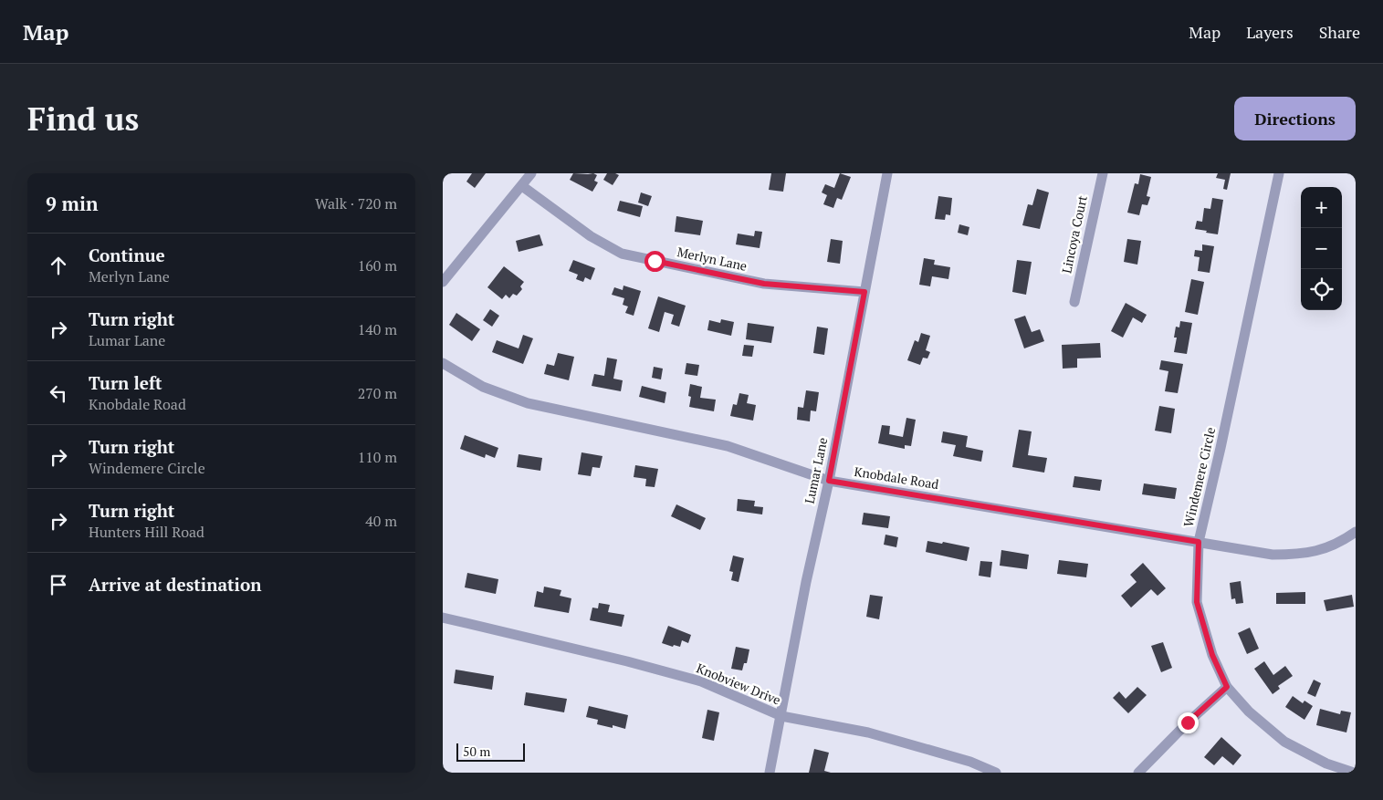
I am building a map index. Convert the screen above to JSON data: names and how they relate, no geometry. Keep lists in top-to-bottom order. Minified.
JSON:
{"streets":{"street":["Lincoya Court","Merlyn Lane","Lumar Lane","Windemere Circle","Knobdale Road","Knobview Drive"]},"crossings":[["Merlyn Lane","Lumar Lane"],["Lumar Lane","Knobdale Road"],["Lumar Lane","Knobview Drive"],["Windemere Circle","Knobdale Road"]],"scale_bar":"50 m","page":{"header":"Map","nav":["Map","Layers","Share"],"buttons":"Directions","title":"Find us","heading":["9 min","Walk · 720 m"],"map_buttons":["+","−"],"list":[["Continue","Merlyn Lane","160 m"],["Turn right","Lumar Lane","140 m"],["Turn left","Knobdale Road","270 m"],["Turn right","Windemere Circle","110 m"],["Turn right","Hunters Hill Road","40 m"],"Arrive at destination"],"scale":"50 m"}}
